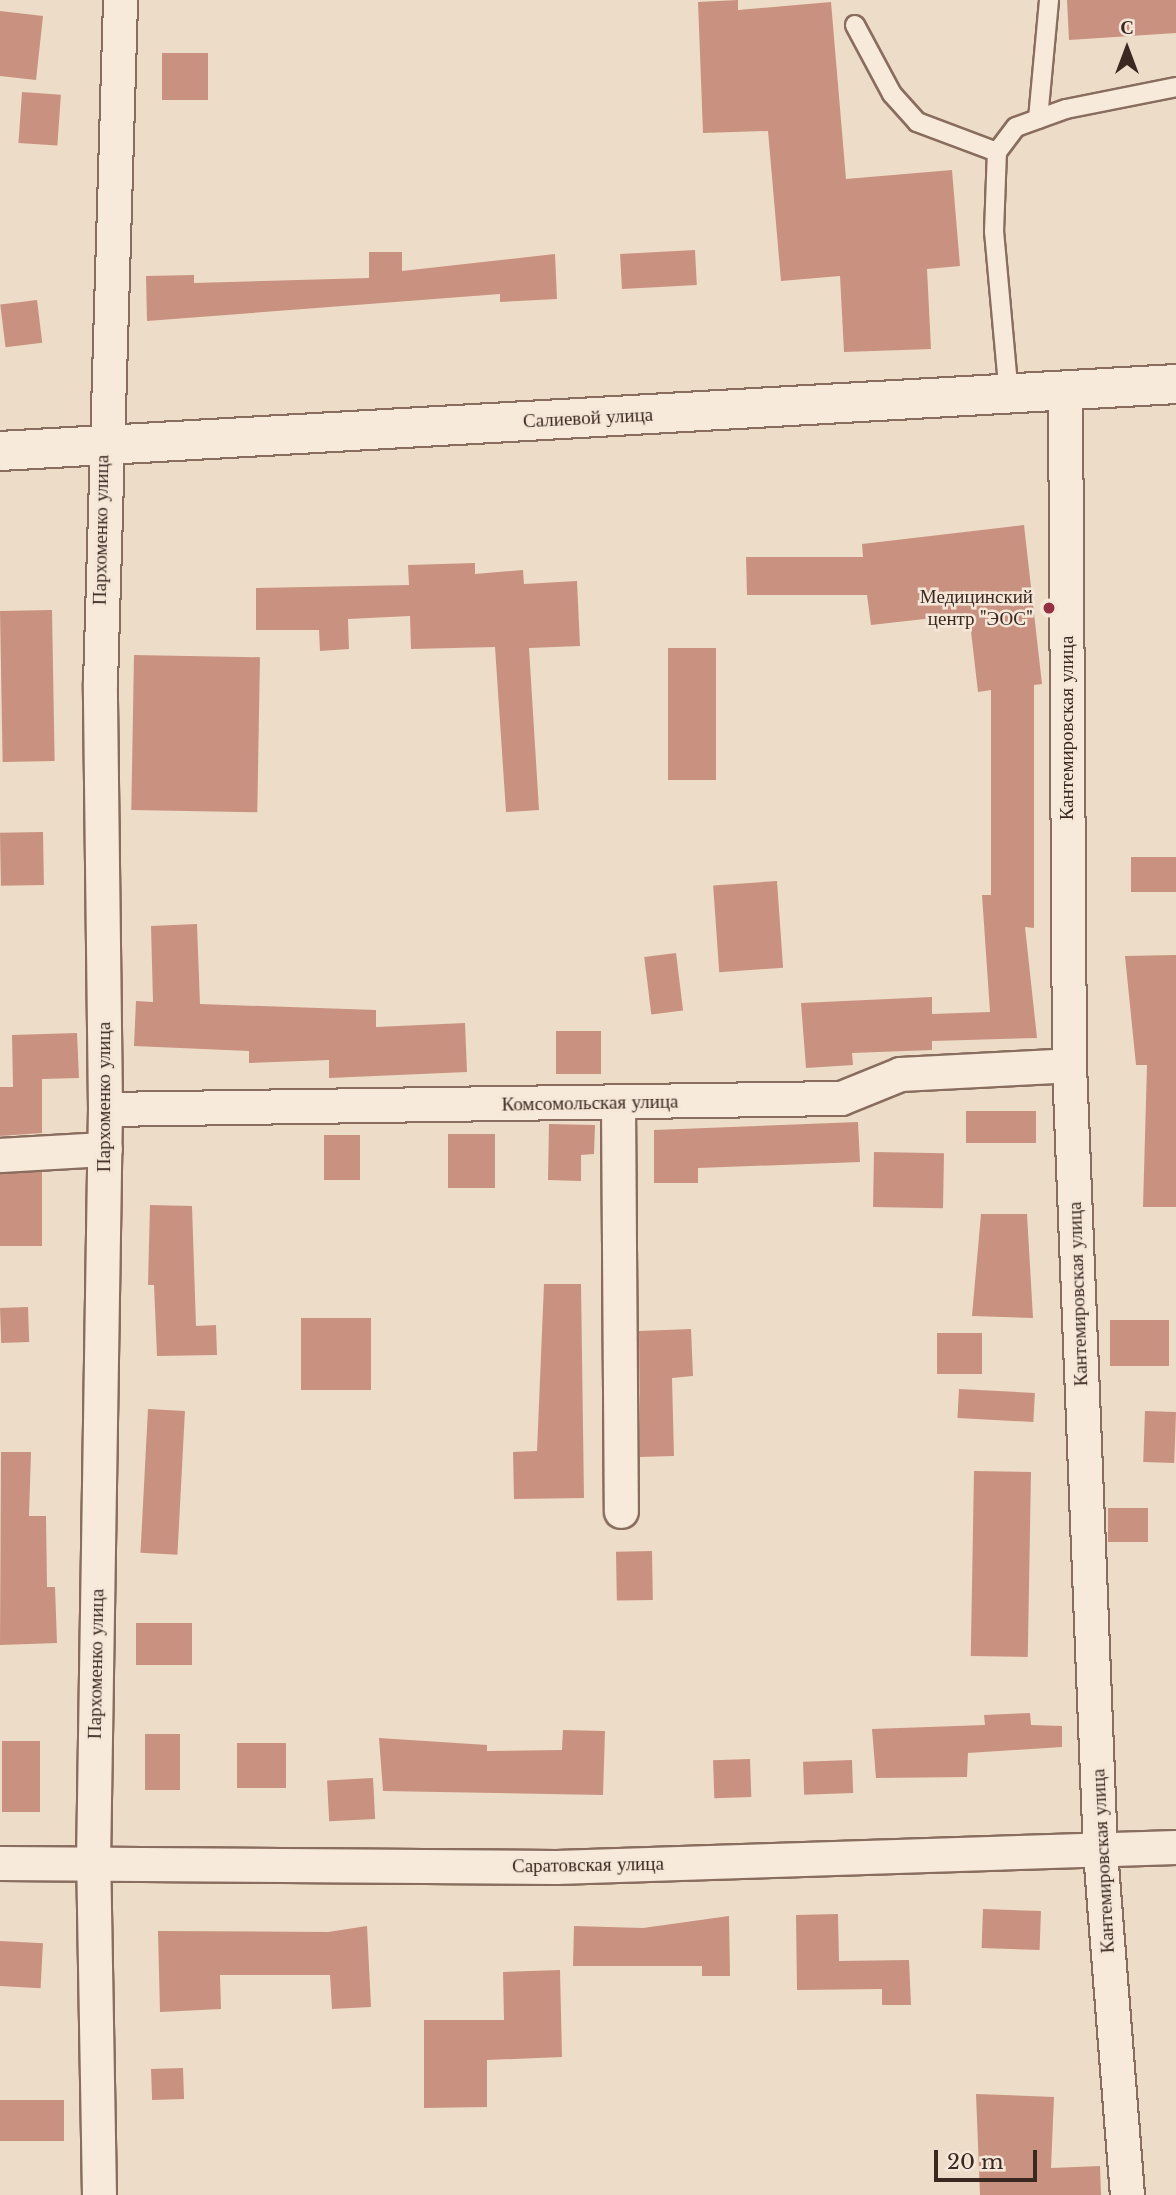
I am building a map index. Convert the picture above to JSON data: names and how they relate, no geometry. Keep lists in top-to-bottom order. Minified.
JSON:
{"streets":{"main road":["Салиевой улица"],"street":["Пархоменко улица","Кантемировская улица","Комсомольская улица","Саратовская улица"]},"crossings":[["Салиевой улица","Пархоменко улица"],["Салиевой улица","Кантемировская улица"],["Пархоменко улица","Комсомольская улица"],["Пархоменко улица","Саратовская улица"],["Кантемировская улица","Комсомольская улица"],["Кантемировская улица","Саратовская улица"]],"places":["Медицинский центр \"ЭОС\""],"scale_bar":"20 m","north":"top"}
